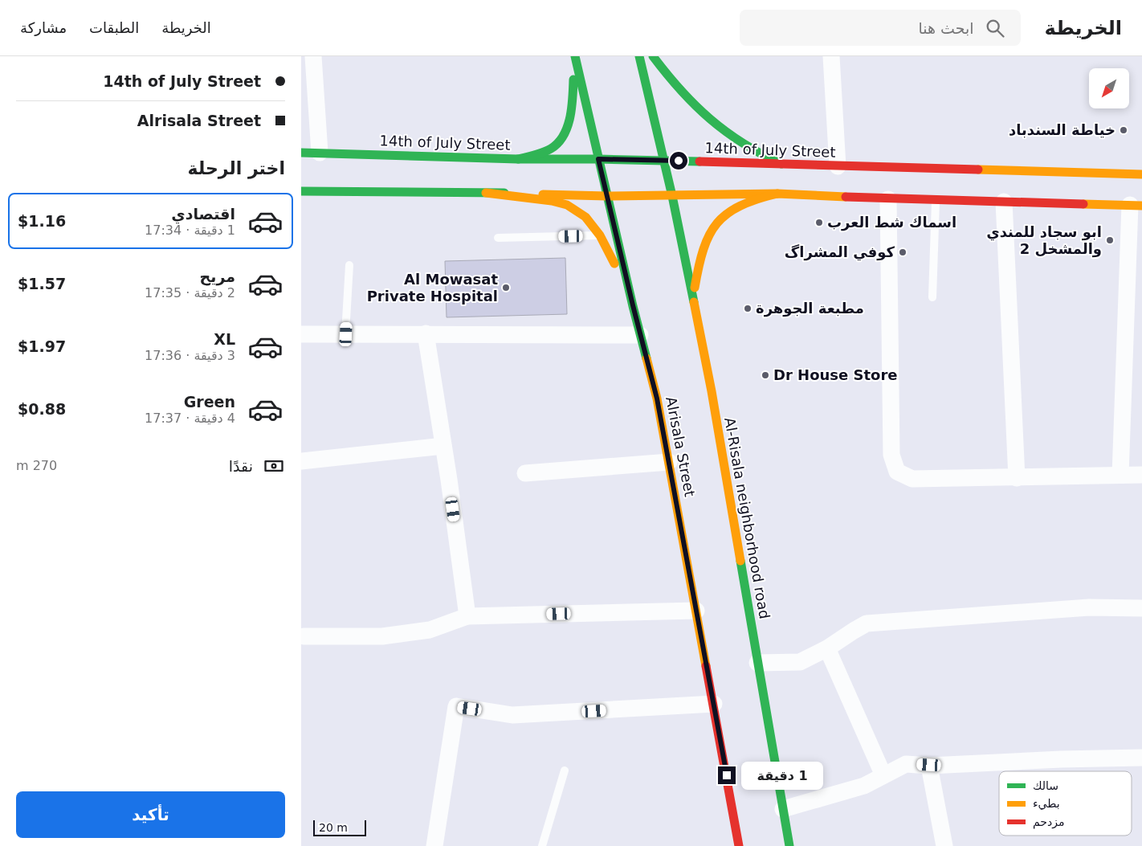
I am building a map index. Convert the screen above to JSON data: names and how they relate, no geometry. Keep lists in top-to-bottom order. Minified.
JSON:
{"streets":{"main road":["14th of July Street","Alrisala Street","Al-Risala neighborhood road"]},"crossings":[["14th of July Street","Alrisala Street"]],"places":["خياطة السندباد","اسماك شط العرب","ابو سجاد للمندي والمشخل 2","كوفي المشراگ","Al Mowasat Private Hospital","مطبعة الجوهرة","Dr House Store"],"legend":["سالك","بطيء","مزدحم"],"scale_bar":"20 m","north":"bottom left","page":{"header":"الخريطة","search":"ابحث هنا","nav":["الخريطة","الطبقات","مشاركة"],"banner":["14th of July Street","Alrisala Street"],"heading":"اختر الرحلة","list":[{"name":"اقتصادي","note":"1 دقيقة · 17:34","value":"$1.16"},{"name":"مريح","note":"2 دقيقة · 17:35","value":"$1.57"},{"name":"XL","note":"3 دقيقة · 17:36","value":"$1.97"},{"name":"Green","note":"4 دقيقة · 17:37","value":"$0.88"}],"pay":["نقدًا","270 m"],"bubble":"1 دقيقة","buttons":"تأكيد","scale":"20 m"}}
